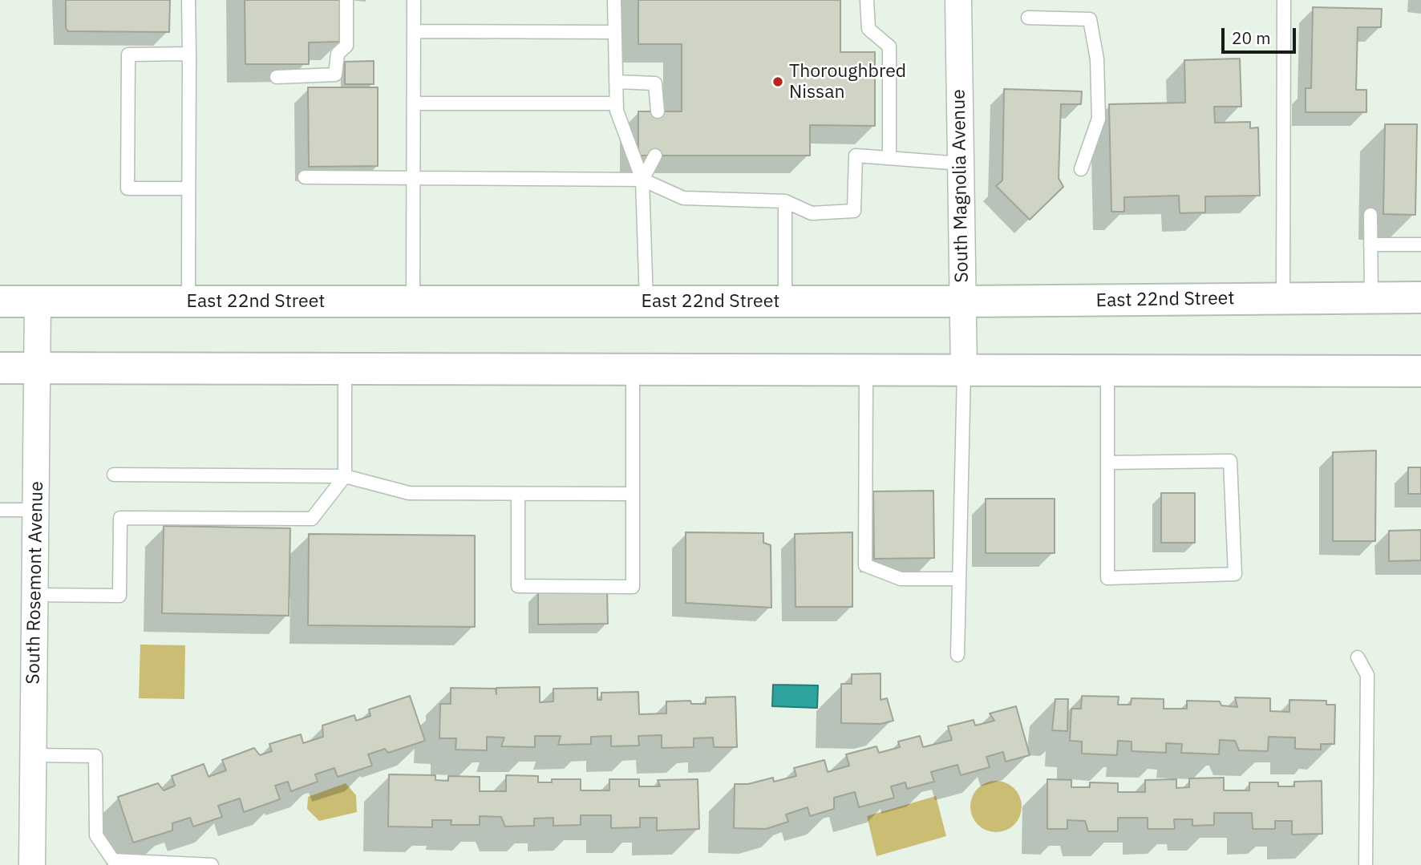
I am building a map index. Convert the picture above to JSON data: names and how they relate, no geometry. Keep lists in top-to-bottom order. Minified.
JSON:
{"streets":{"main road":["East 22nd Street"],"street":["South Magnolia Avenue","South Rosemont Avenue"]},"crossings":[["South Magnolia Avenue","East 22nd Street"],["East 22nd Street","South Rosemont Avenue"]],"places":["Thoroughbred Nissan"],"scale_bar":"20 m"}
